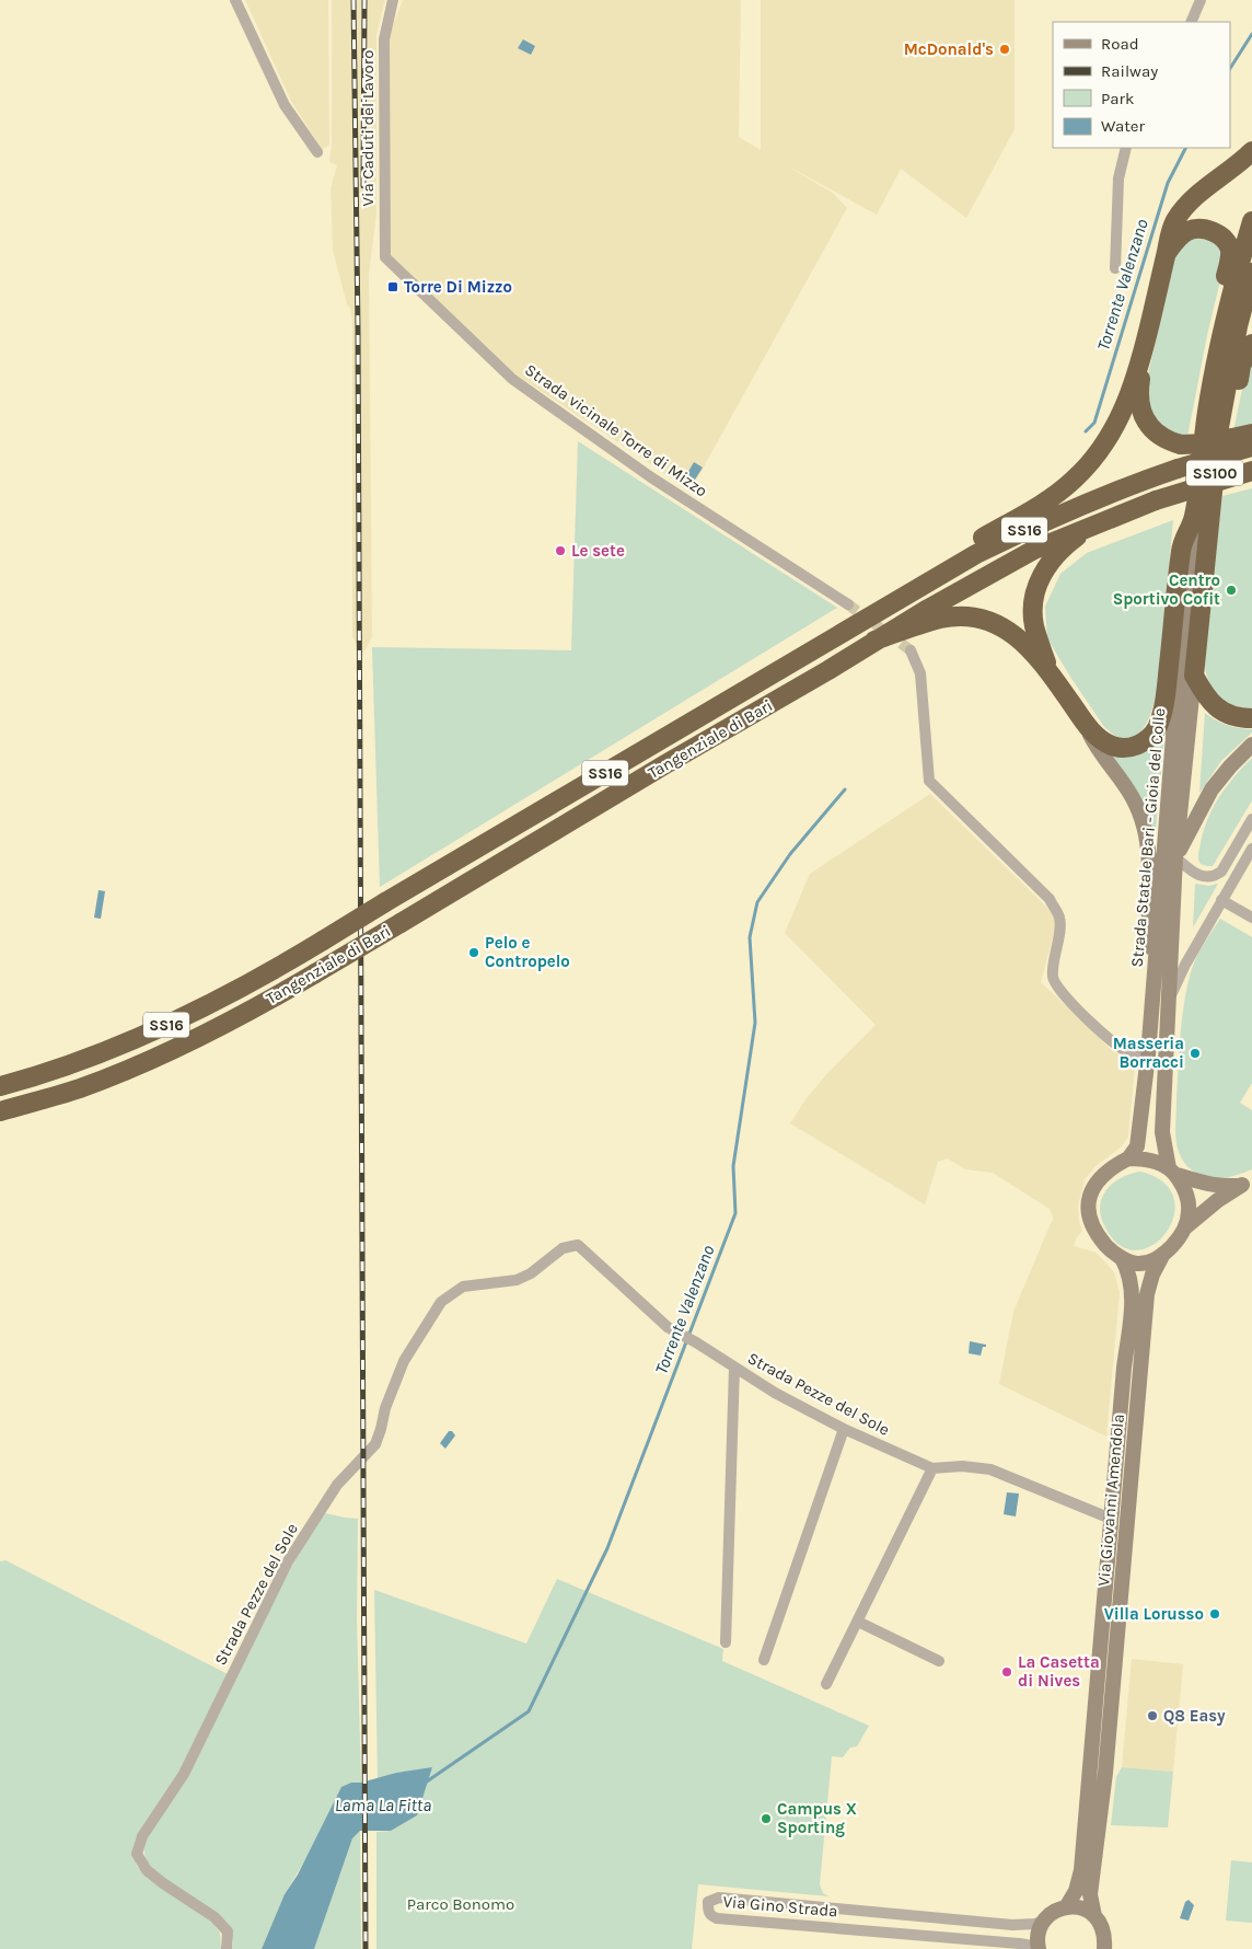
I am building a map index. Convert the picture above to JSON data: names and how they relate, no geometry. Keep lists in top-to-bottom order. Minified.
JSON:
{"streets":{"highway":["SS100","SS16","Tangenziale di Bari"],"main road":["Strada Statale Bari - Gioia del Colle","Via Giovanni Amendola"],"street":["Via Caduti del Lavoro","Strada vicinale Torre di Mizzo","Strada Pezze del Sole","Via Gino Strada"]},"crossings":[["Via Caduti del Lavoro","Strada vicinale Torre di Mizzo"],["SS100","Tangenziale di Bari"],["SS100","Strada Statale Bari - Gioia del Colle"],["Strada Statale Bari - Gioia del Colle","Via Giovanni Amendola"]],"water":["Torrente Valenzano","Lama La Fitta"],"parks":["Parco Bonomo"],"places":{"other":["McDonald's","Le sete","Centro Sportivo Cofit","Pelo e Contropelo","Masseria Borracci","Villa Lorusso","La Casetta di Nives","Q8 Easy","Campus X Sporting"],"transit":["Torre Di Mizzo"]},"legend":["Road","Railway","Park","Water"]}
